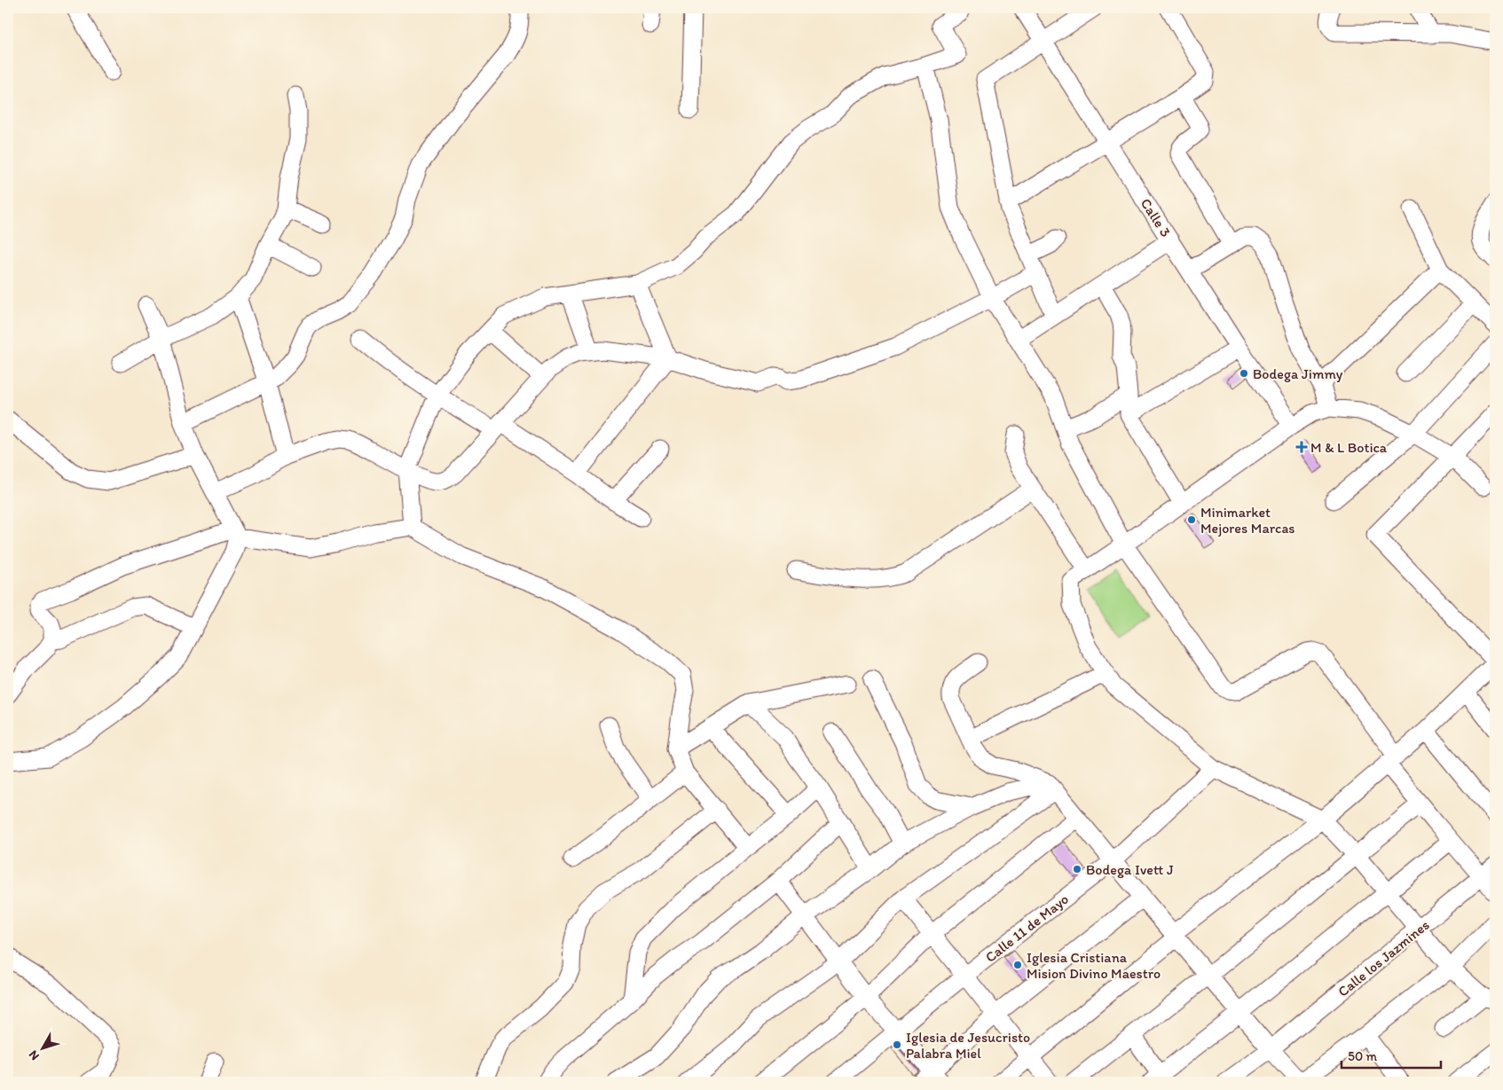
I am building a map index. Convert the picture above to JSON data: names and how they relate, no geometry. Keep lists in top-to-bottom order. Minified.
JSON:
{"streets":{"street":["Calle 3","Calle 11 de Mayo","Calle los Jazmines"]},"places":{"other":["Bodega Jimmy","Minimarket Mejores Marcas","Bodega Ivett J","Iglesia Cristiana Mision Divino Maestro","Iglesia de Jesucristo Palabra Miel"],"health":["M & L Botica"]},"scale_bar":"50 m","north":"bottom left"}
